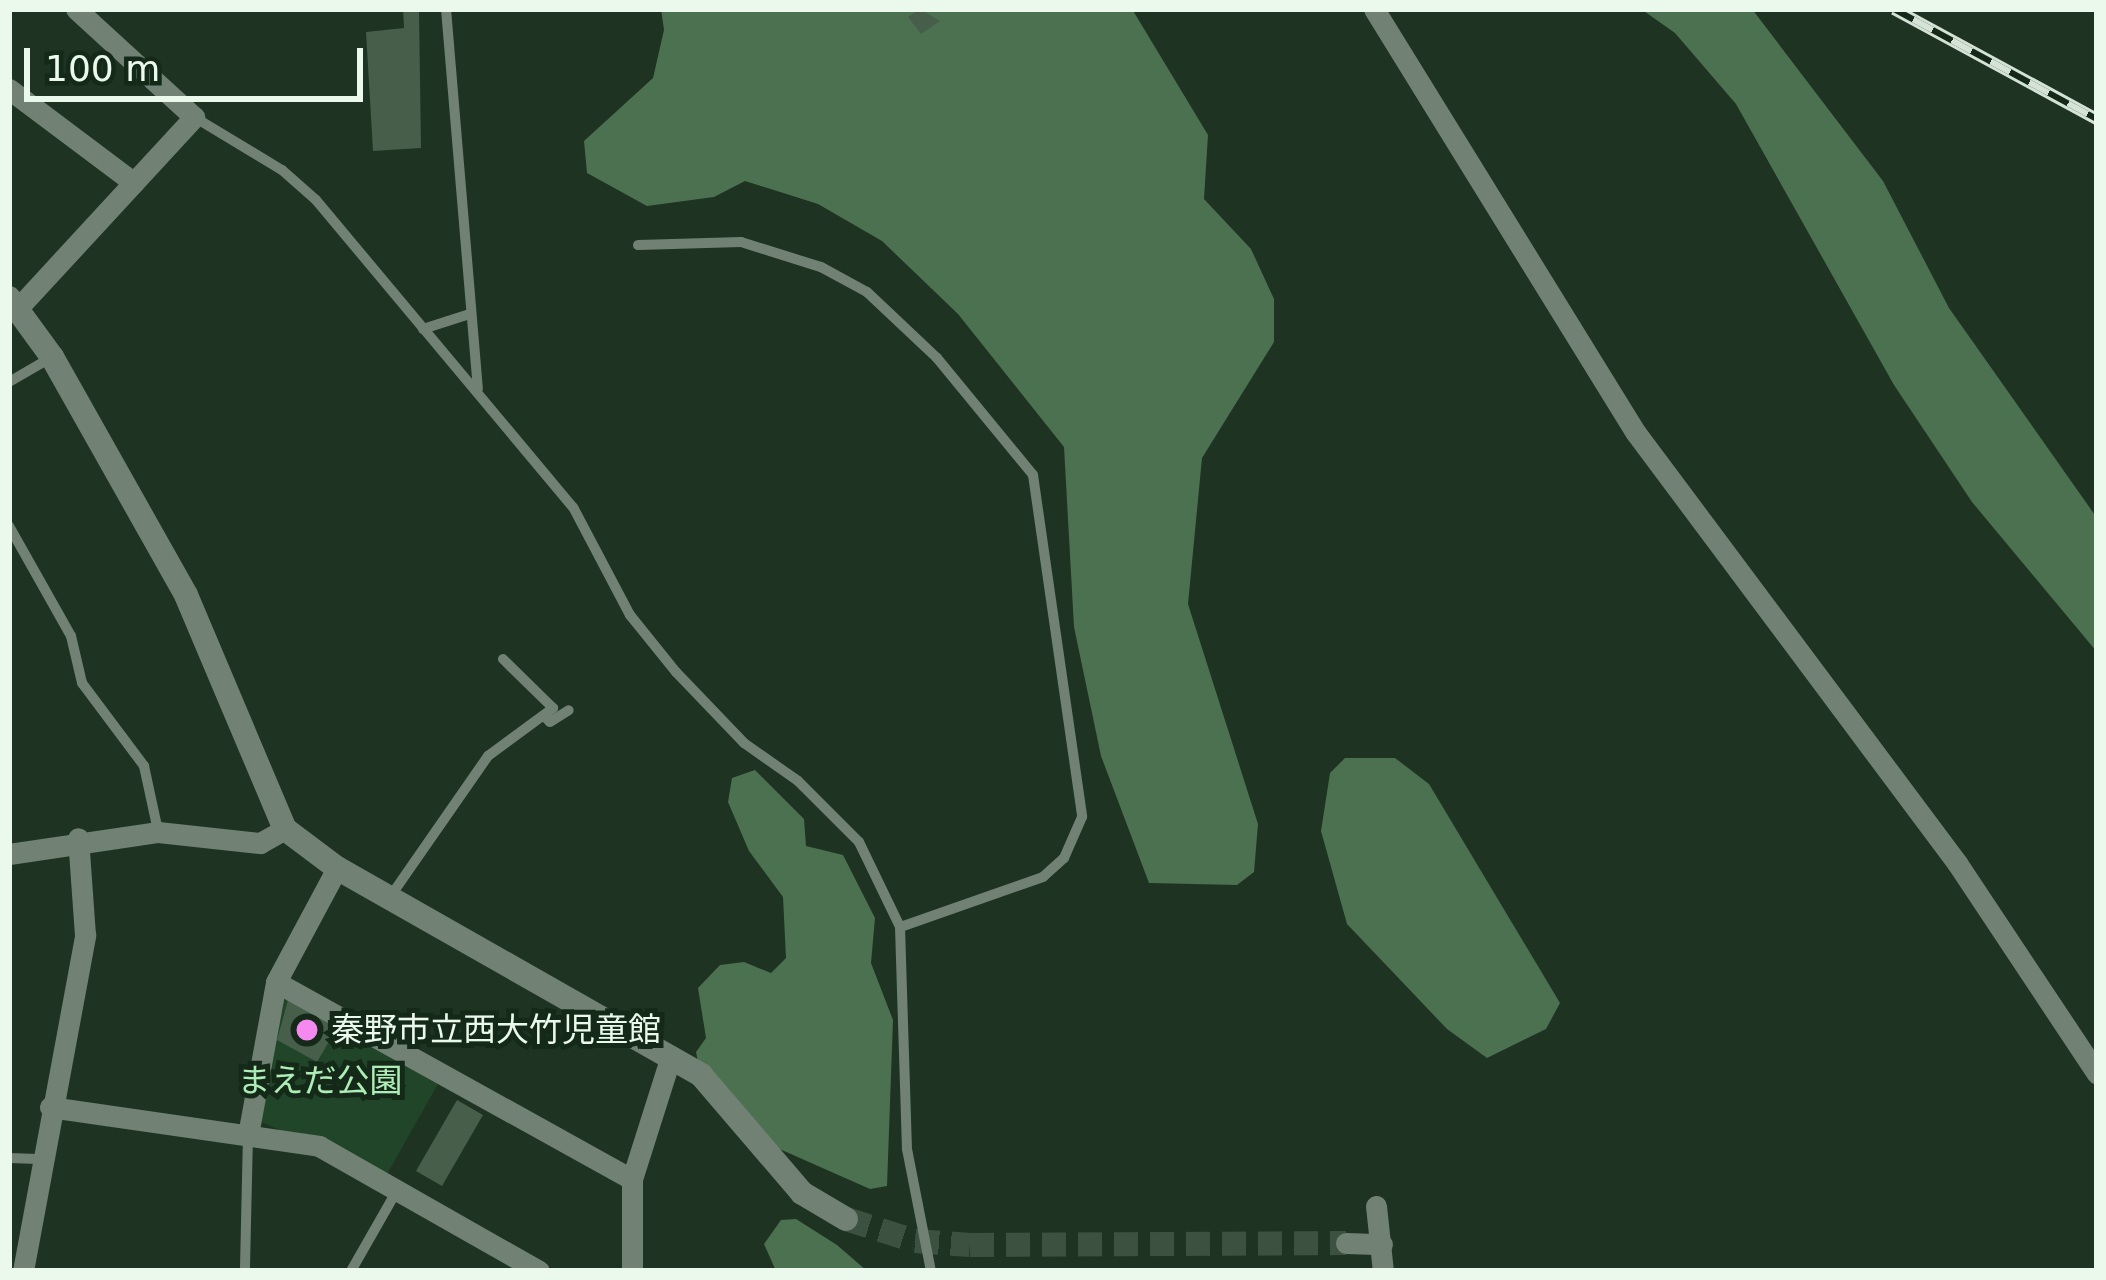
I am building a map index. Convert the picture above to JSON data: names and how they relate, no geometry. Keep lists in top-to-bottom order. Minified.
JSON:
{"parks":["まえだ公園"],"places":["秦野市立西大竹児童館"],"scale_bar":"100 m"}
